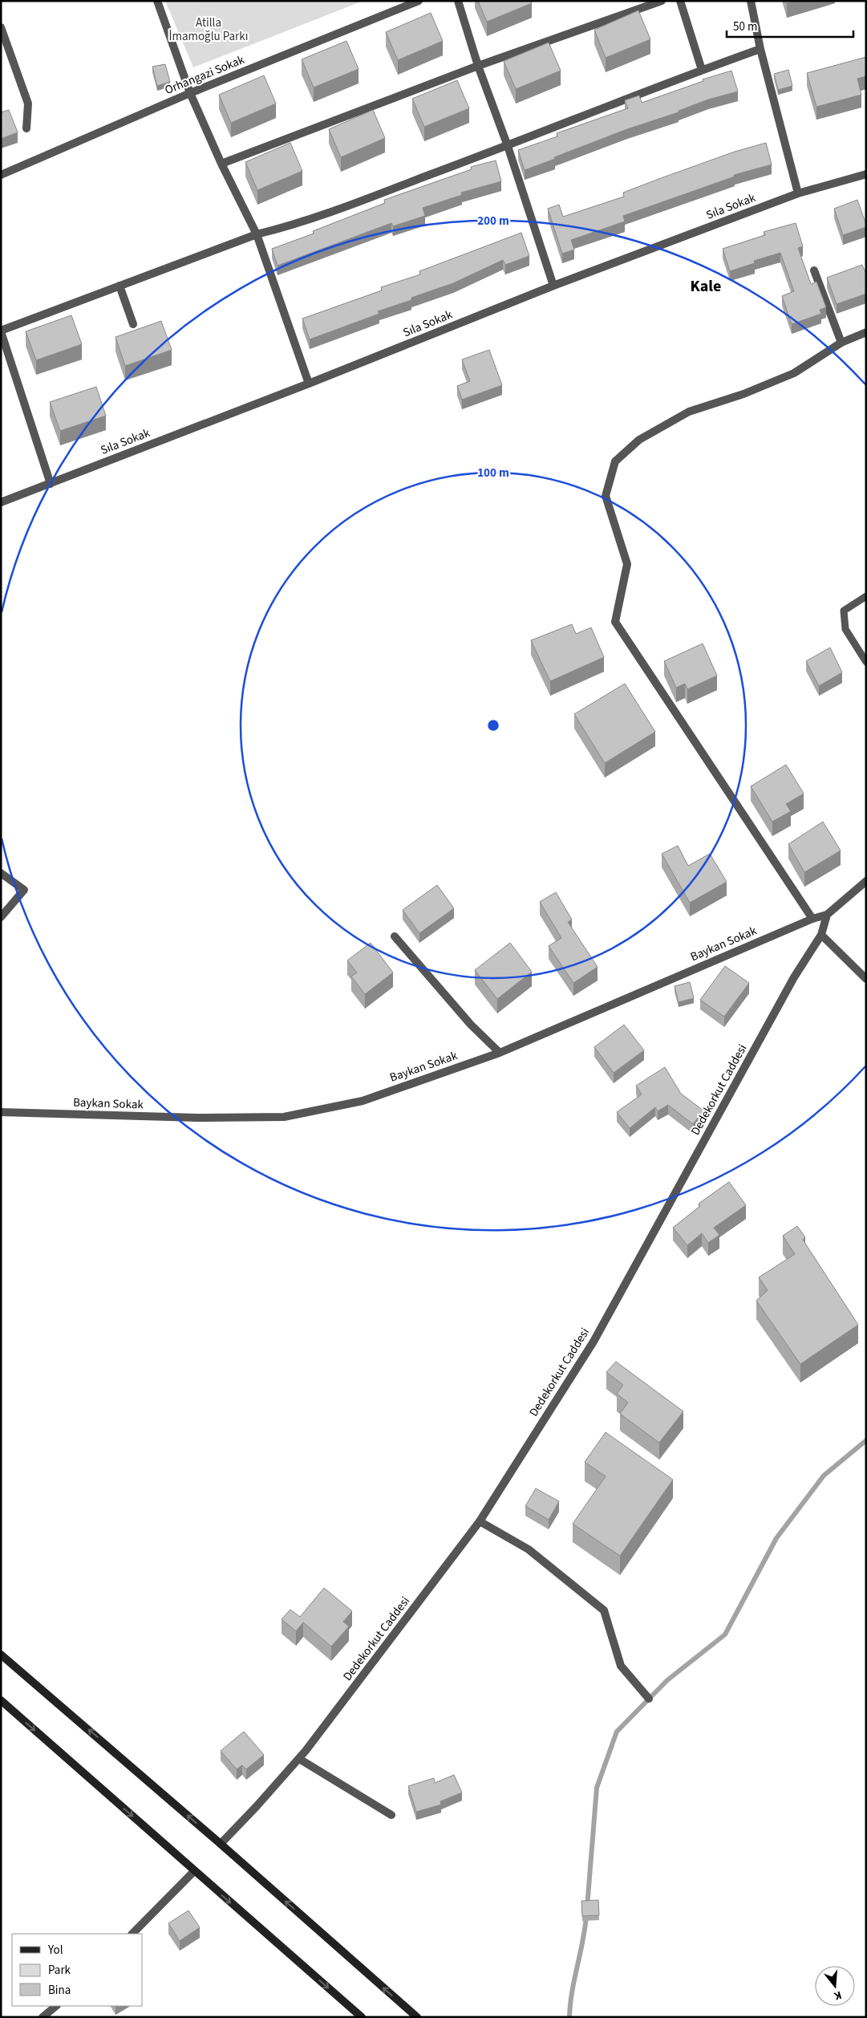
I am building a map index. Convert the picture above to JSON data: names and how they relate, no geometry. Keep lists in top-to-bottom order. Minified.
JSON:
{"streets":{"street":["Orhangazi Sokak","Sıla Sokak","Baykan Sokak","Dedekorkut Caddesi"]},"crossings":[["Baykan Sokak","Dedekorkut Caddesi"]],"districts":["Kale"],"parks":["Atilla İmamoğlu Parkı"],"legend":["Yol","Park","Bina"],"scale_bar":"50 m","north":"bottom","rings":["200 m","100 m"]}
